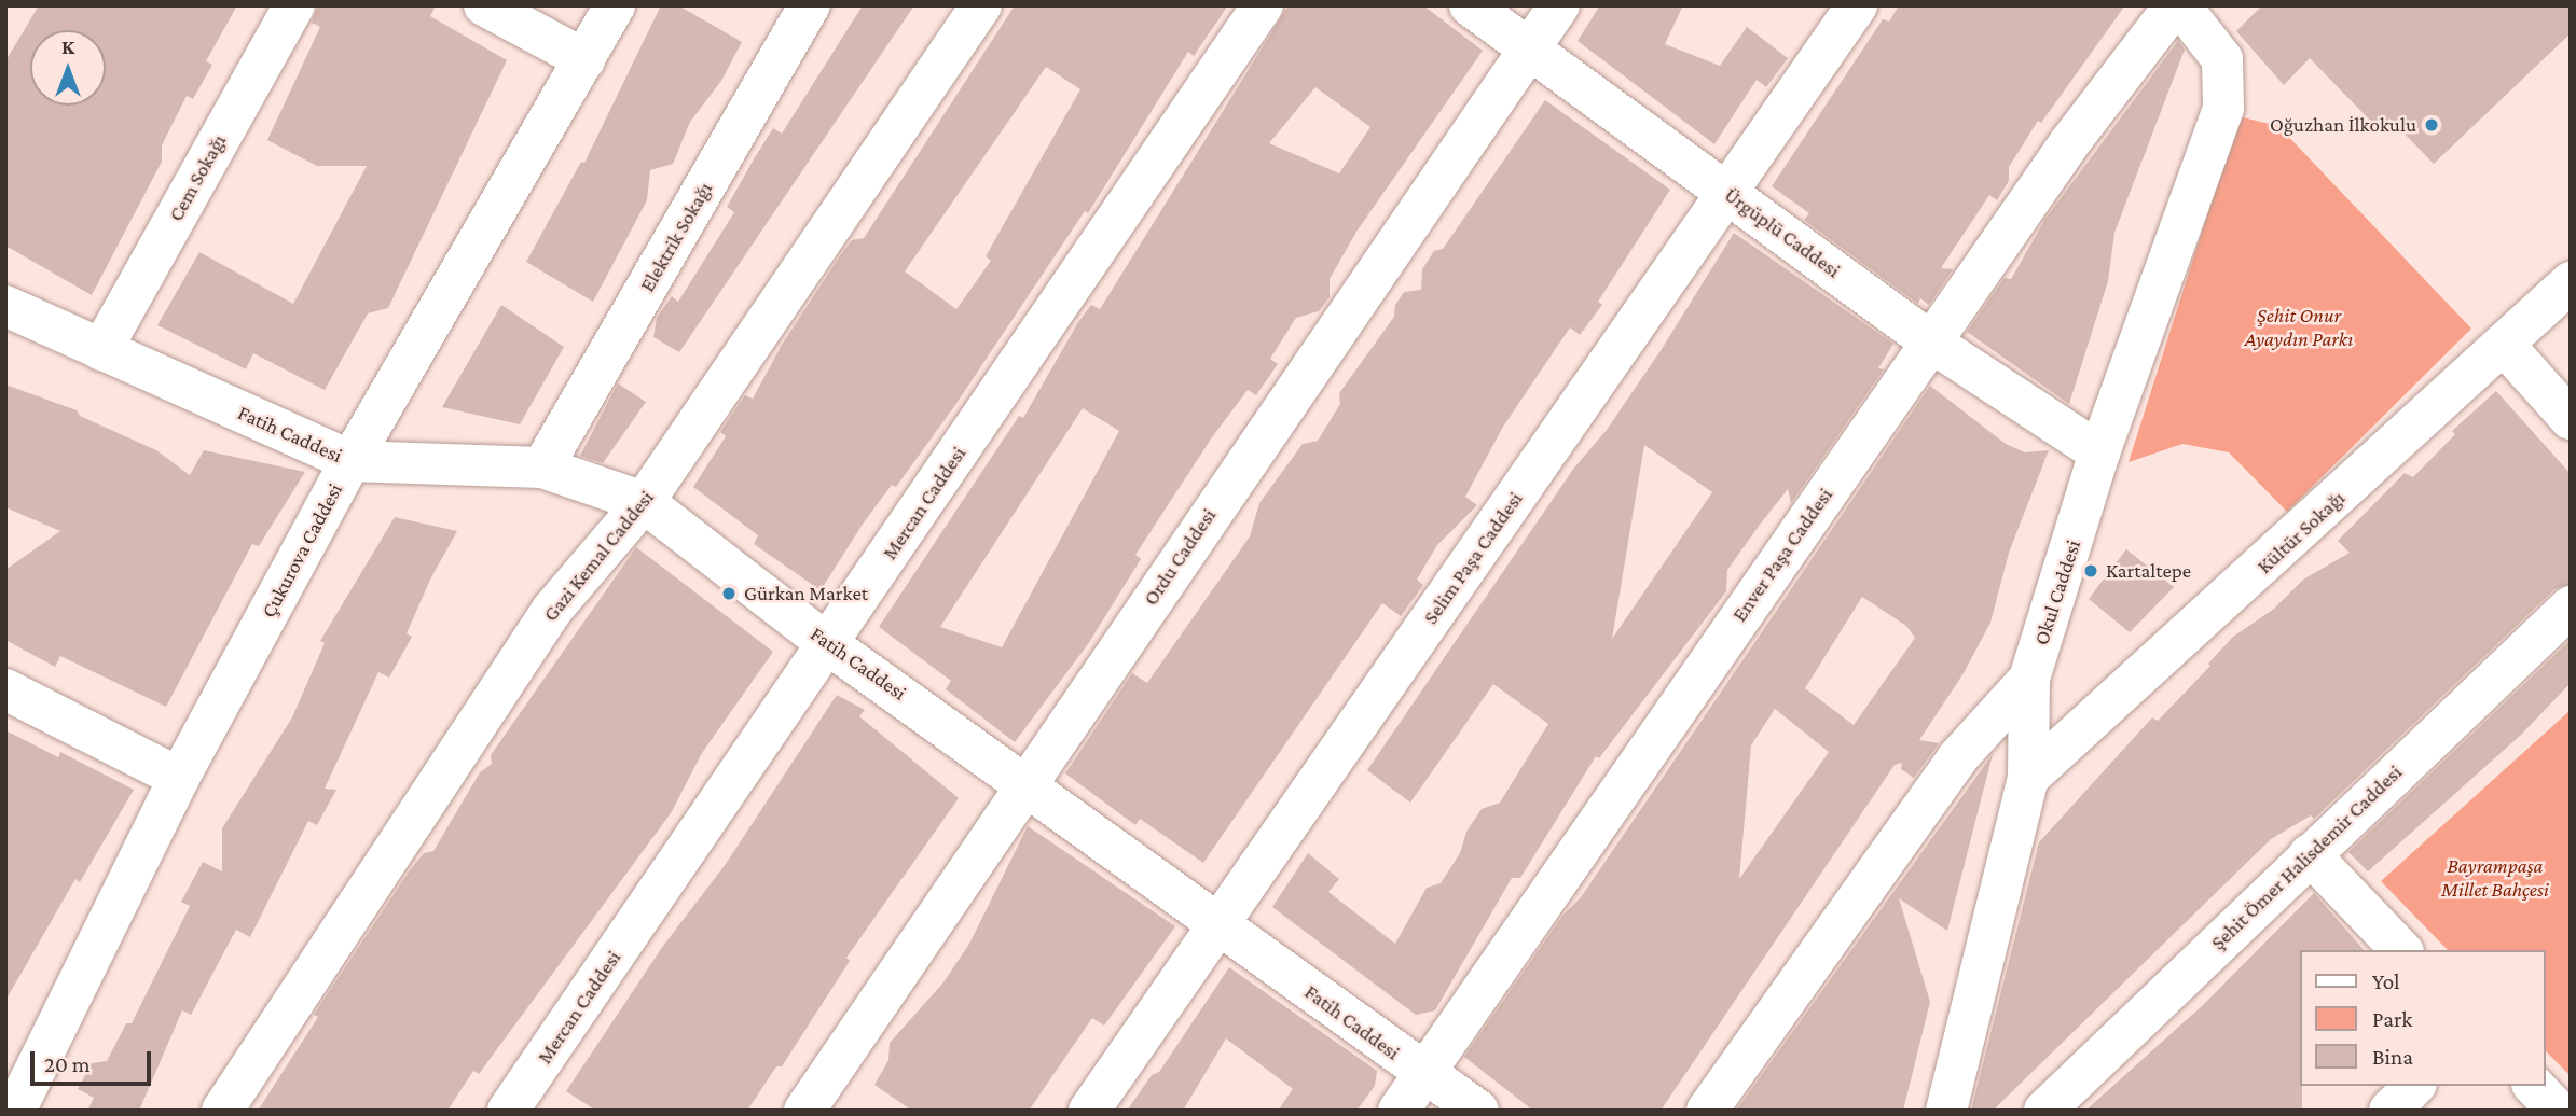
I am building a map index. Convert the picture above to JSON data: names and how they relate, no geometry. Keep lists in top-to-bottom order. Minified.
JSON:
{"streets":{"street":["Cem Sokağı","Ürgüplü Caddesi","Elektrik Sokağı","Fatih Caddesi","Mercan Caddesi","Kültür Sokağı","Çukurova Caddesi","Enver Paşa Caddesi","Gazi Kemal Caddesi","Ordu Caddesi","Selim Paşa Caddesi","Okul Caddesi","Şehit Ömer Halisdemir Caddesi"]},"crossings":[["Cem Sokağı","Fatih Caddesi"],["Ürgüplü Caddesi","Enver Paşa Caddesi"],["Ürgüplü Caddesi","Ordu Caddesi"],["Ürgüplü Caddesi","Selim Paşa Caddesi"],["Ürgüplü Caddesi","Okul Caddesi"],["Elektrik Sokağı","Fatih Caddesi"],["Fatih Caddesi","Mercan Caddesi"],["Fatih Caddesi","Çukurova Caddesi"],["Fatih Caddesi","Enver Paşa Caddesi"],["Fatih Caddesi","Gazi Kemal Caddesi"],["Fatih Caddesi","Ordu Caddesi"],["Fatih Caddesi","Selim Paşa Caddesi"],["Enver Paşa Caddesi","Okul Caddesi"]],"parks":["Şehit Onur Ayaydın Parkı","Bayrampaşa Millet Bahçesi"],"places":["Oğuzhan İlkokulu","Kartaltepe","Gürkan Market"],"legend":["Yol","Park","Bina"],"scale_bar":"20 m","north":"top"}
